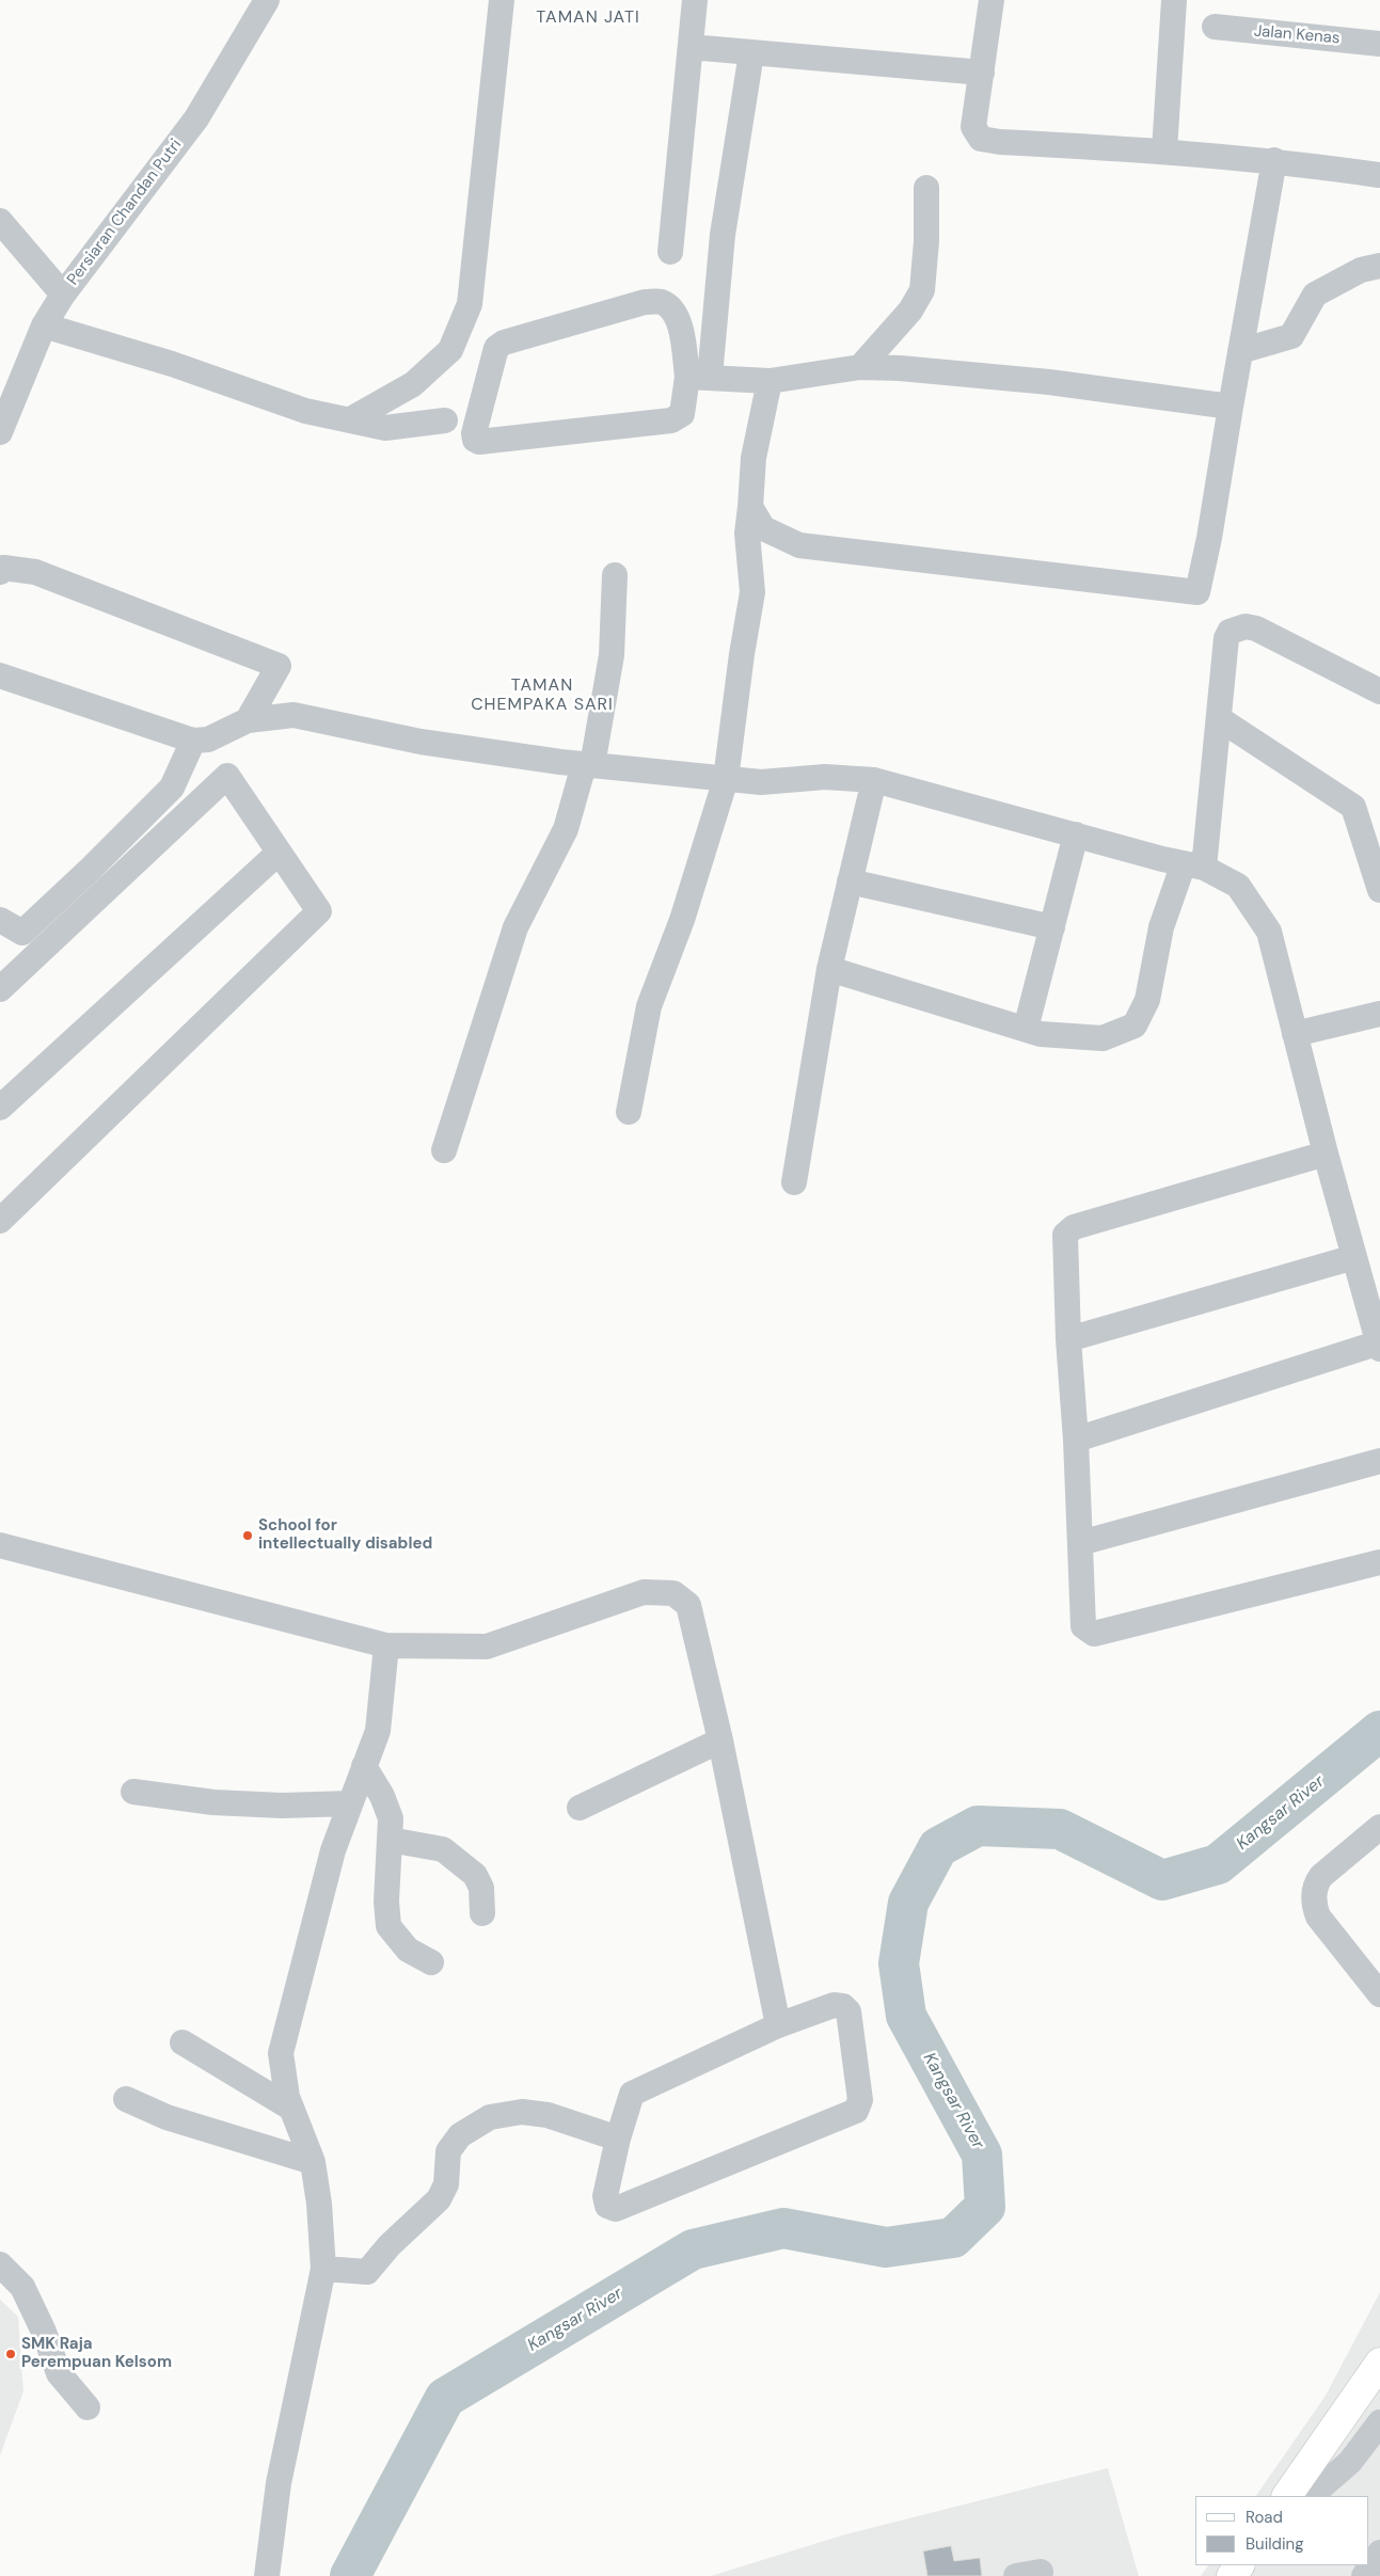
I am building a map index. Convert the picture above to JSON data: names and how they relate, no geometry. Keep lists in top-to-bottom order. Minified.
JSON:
{"streets":{"street":["Jalan Kenas","Persiaran Chandan Putri"]},"districts":["TAMAN JATI","TAMAN CHEMPAKA SARI"],"water":["Kangsar River"],"places":["School for intellectually disabled","SMK Raja Perempuan Kelsom"],"legend":["Road","Building"]}
